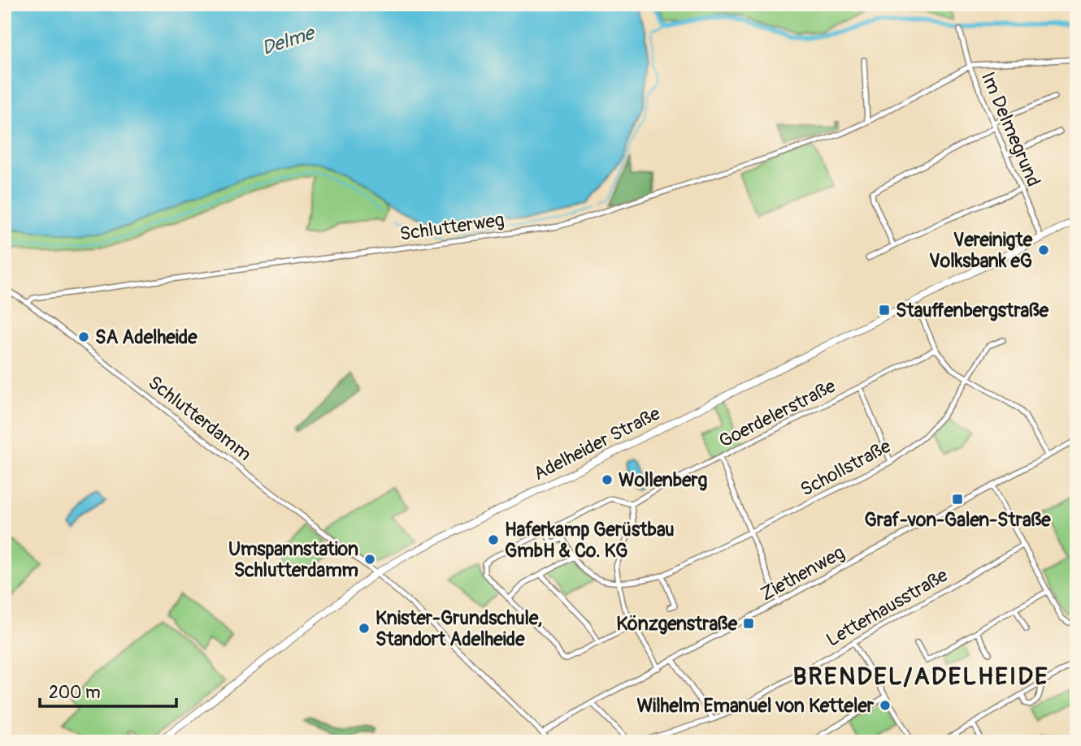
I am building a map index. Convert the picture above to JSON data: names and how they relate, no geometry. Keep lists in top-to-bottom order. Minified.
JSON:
{"streets":{"main road":["Adelheider Straße"],"street":["Im Delmegrund","Schlutterweg","Goerdelerstraße","Schlutterdamm","Schollstraße","Ziethenweg","Letterhausstraße"]},"crossings":[["Im Delmegrund","Schlutterweg"],["Im Delmegrund","Adelheider Straße"],["Schlutterweg","Schlutterdamm"],["Schlutterdamm","Adelheider Straße"],["Schlutterdamm","Ziethenweg"]],"districts":["BRENDEL/ADELHEIDE"],"water":["Delme"],"places":{"other":["Vereinigte Volksbank eG","SA Adelheide","Wollenberg","Haferkamp Gerüstbau GmbH & Co. KG","Umspannstation Schlutterdamm","Knister-Grundschule, Standort Adelheide","Wilhelm Emanuel von Ketteler"],"transit":["Stauffenbergstraße","Graf-von-Galen-Straße","Könzgenstraße"]},"scale_bar":"200 m"}
